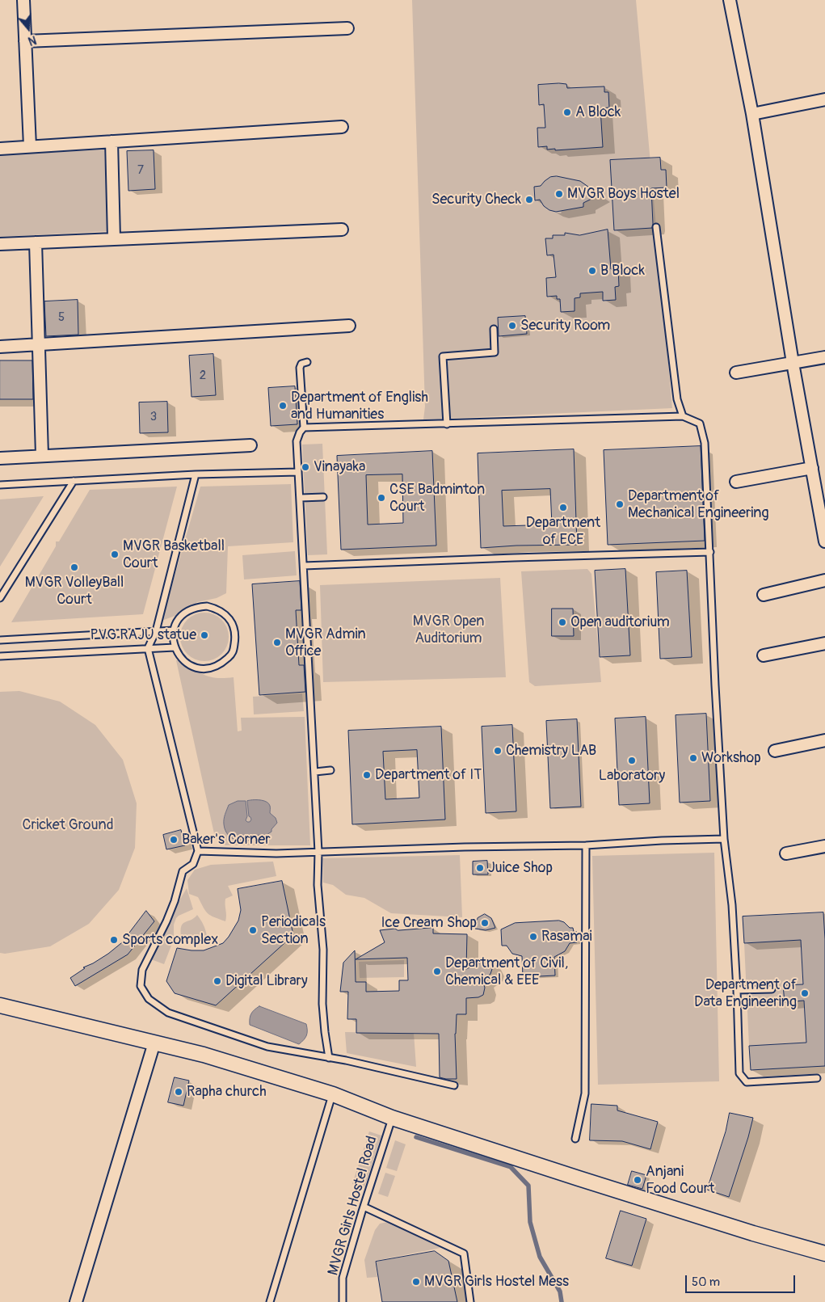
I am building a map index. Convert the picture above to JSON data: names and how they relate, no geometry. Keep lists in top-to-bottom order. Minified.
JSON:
{"streets":{"lane":["MVGR Girls Hostel Road"]},"parks":["MVGR Open Auditorium","Cricket Ground"],"places":["A Block","MVGR Boys Hostel","Security Check","B Block","Security Room","Department of English and Humanities","Vinayaka","CSE Badminton Court","Department of Mechanical Engineering","Department of ECE","MVGR Basketball Court","MVGR VolleyBall Court","Open auditorium","PVG RAJU statue","MVGR Admin Office","Chemistry LAB","Workshop","Laboratory","Department of IT","Baker's Corner","Juice Shop","Ice Cream Shop","Periodicals Section","Rasamai","Sports complex","Department of Civil, Chemical & EEE","Digital Library","Department of Data Engineering","Rapha church","Anjani Food Court","MVGR Girls Hostel Mess"],"house_numbers":["7","5","2","3"],"scale_bar":"50 m","north":"bottom"}
